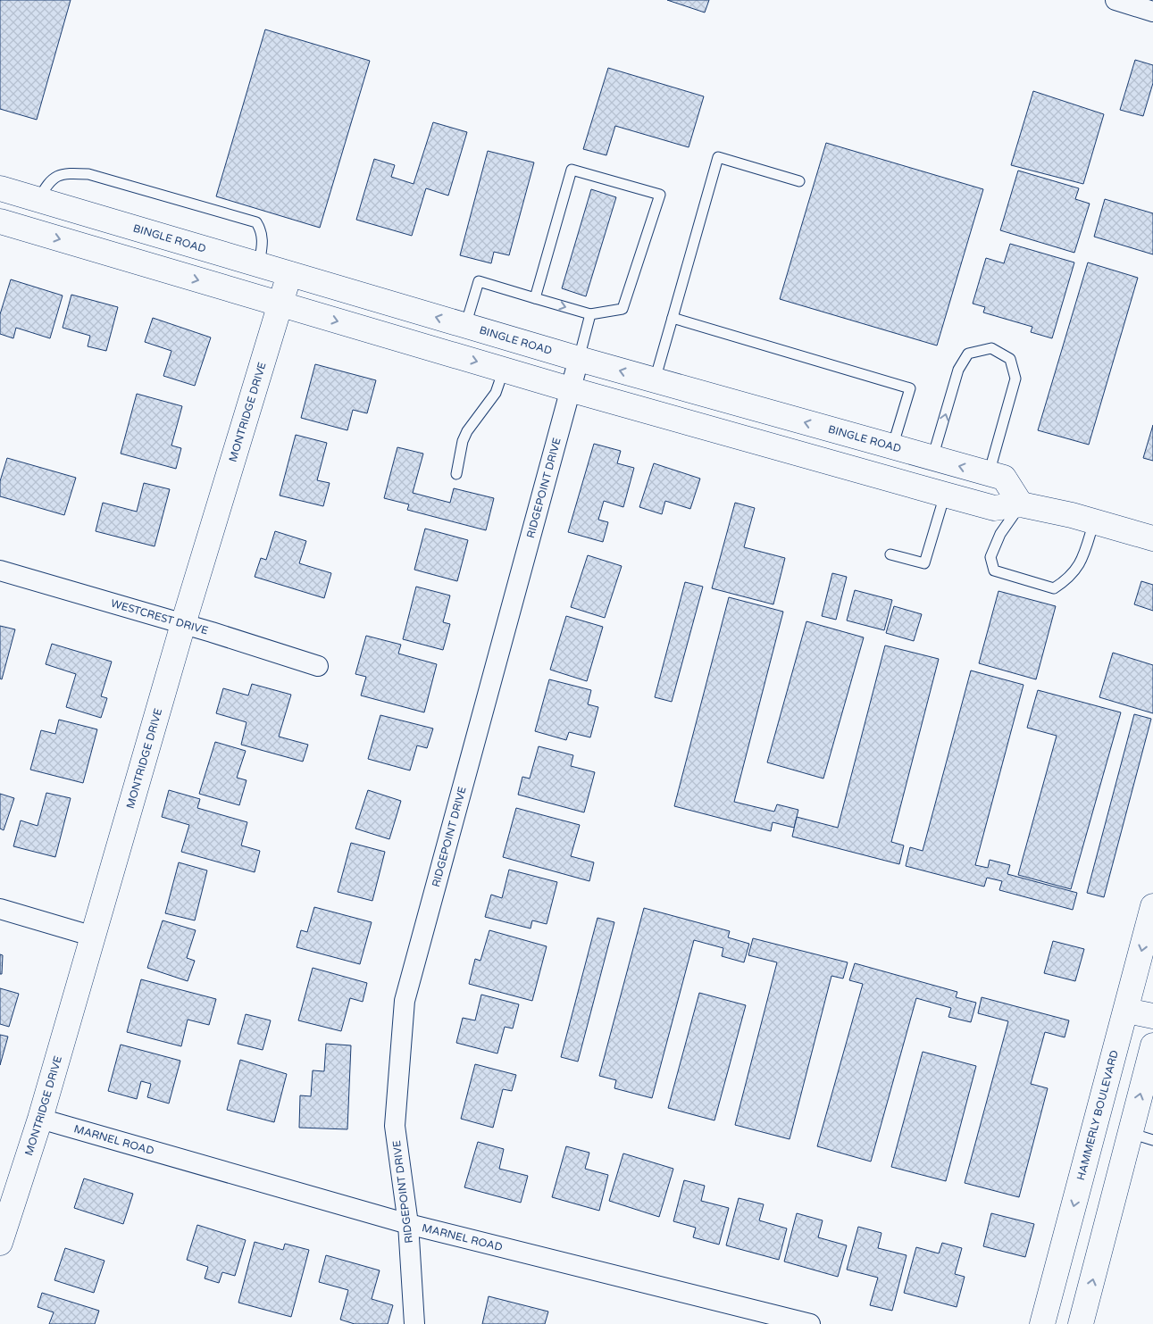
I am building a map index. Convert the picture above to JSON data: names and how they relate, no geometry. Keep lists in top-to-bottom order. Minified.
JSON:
{"streets":{"main road":["BINGLE ROAD","MONTRIDGE DRIVE","HAMMERLY BOULEVARD"],"street":["RIDGEPOINT DRIVE","WESTCREST DRIVE","MARNEL ROAD"]},"crossings":[["BINGLE ROAD","MONTRIDGE DRIVE"],["BINGLE ROAD","RIDGEPOINT DRIVE"],["MONTRIDGE DRIVE","WESTCREST DRIVE"],["MONTRIDGE DRIVE","MARNEL ROAD"],["RIDGEPOINT DRIVE","MARNEL ROAD"]]}
